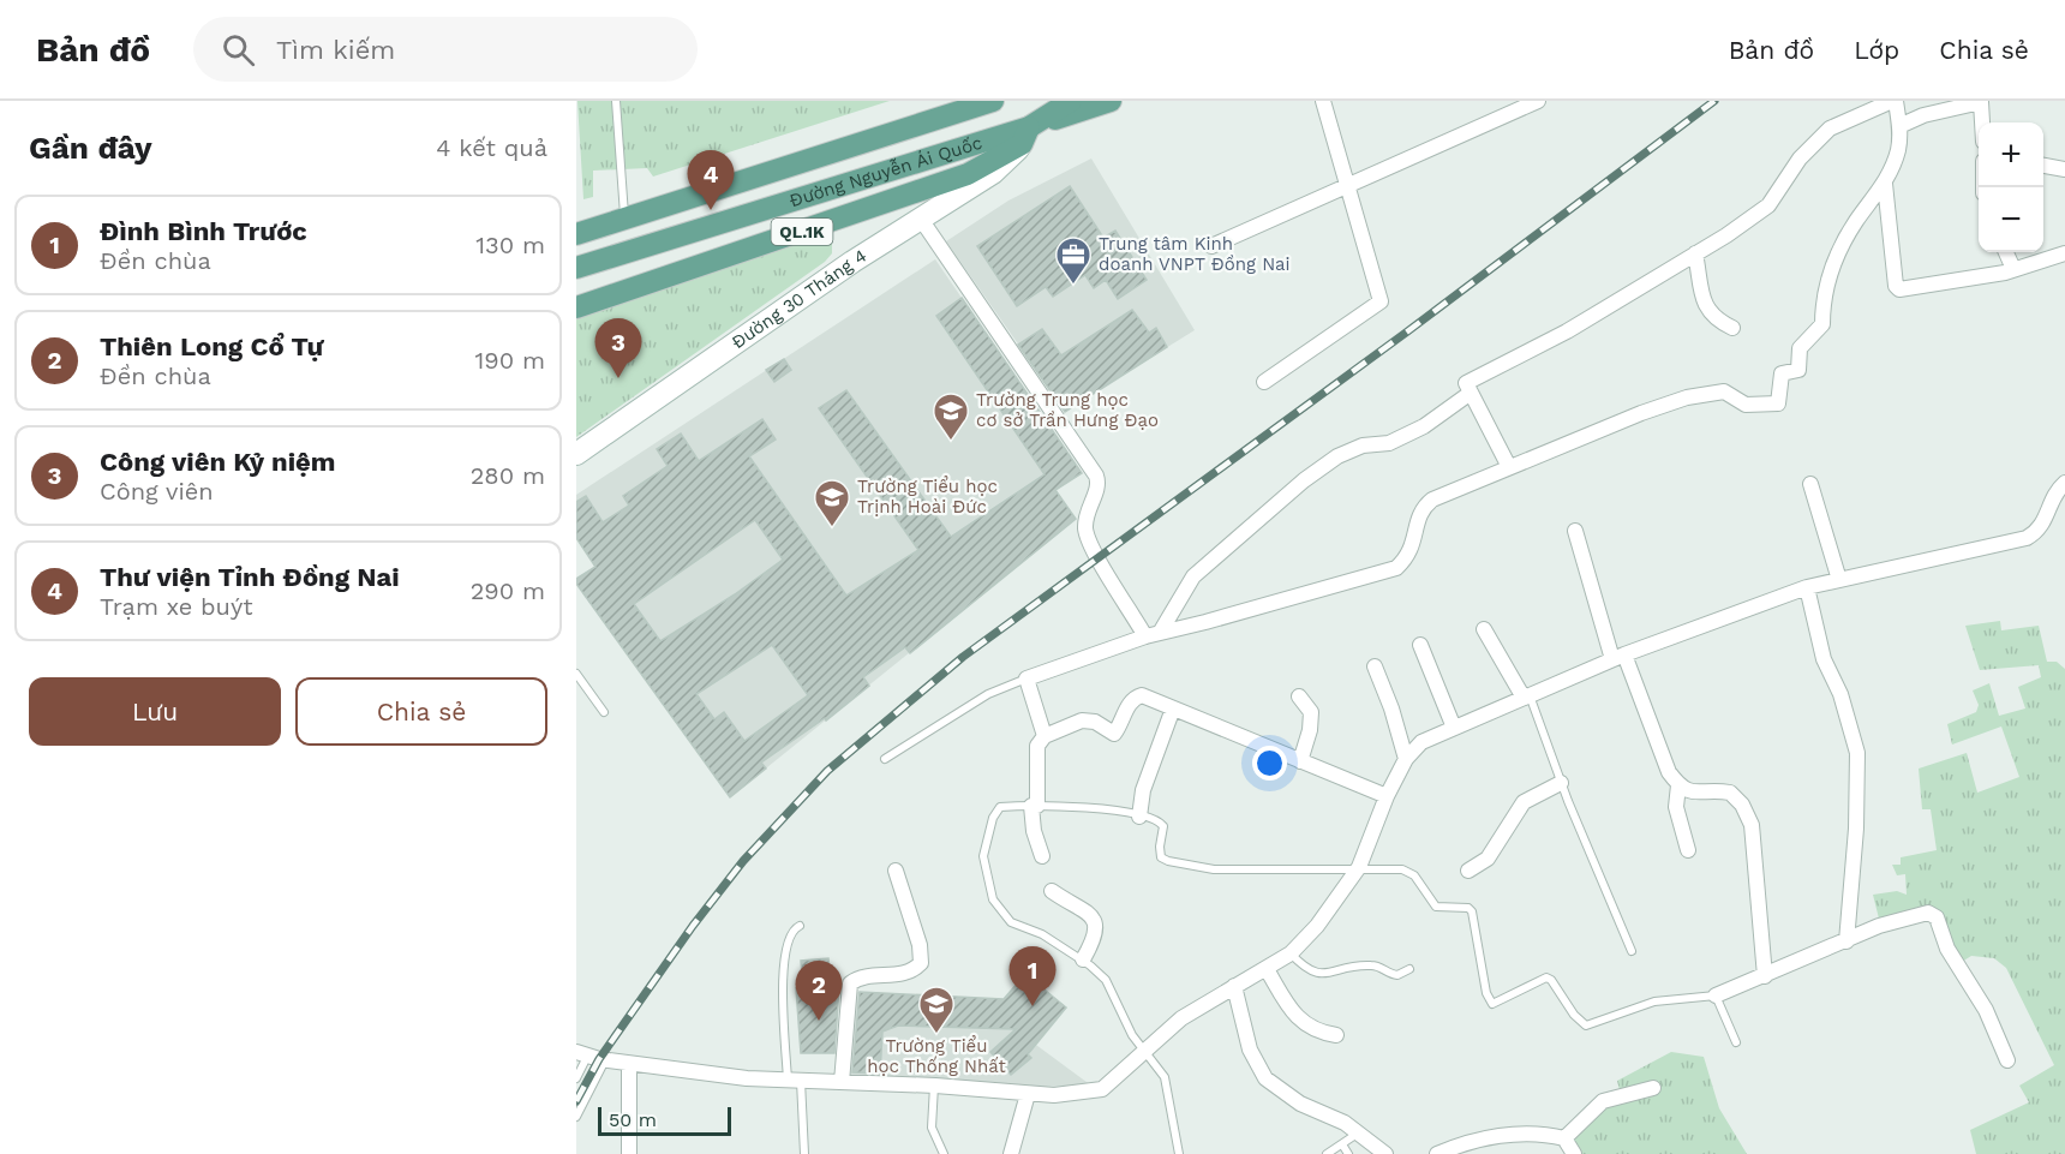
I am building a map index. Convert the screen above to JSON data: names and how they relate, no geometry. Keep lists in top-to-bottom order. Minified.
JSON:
{"streets":{"main road":["Đường Nguyễn Ái Quốc","QL.1K","Đường 30 Tháng 4"]},"crossings":[["Đường Nguyễn Ái Quốc","Đường 30 Tháng 4"]],"places":{"office":["Trung tâm Kinh doanh VNPT Đồng Nai"],"school or university":["Trường Trung học cơ sở Trần Hưng Đạo","Trường Tiểu học Trịnh Hoài Đức","Trường Tiểu học Thống Nhất"]},"scale_bar":"50 m","page":{"header":"Bản đồ","search":"Tìm kiếm","nav":["Bản đồ","Lớp","Chia sẻ"],"heading":["Gần đây","4 kết quả"],"map_buttons":["+","−"],"pins":["4","3","1","2"],"list":[{"mark":"1","name":"Đình Bình Trước","note":"Đền chùa","value":"130 m"},{"mark":"2","name":"Thiên Long Cổ Tự","note":"Đền chùa","value":"190 m"},{"mark":"3","name":"Công viên Kỷ niệm","note":"Công viên","value":"280 m"},{"mark":"4","name":"Thư viện Tỉnh Đồng Nai","note":"Trạm xe buýt","value":"290 m"}],"buttons":["Lưu","Chia sẻ"],"scale":"50 m"}}
